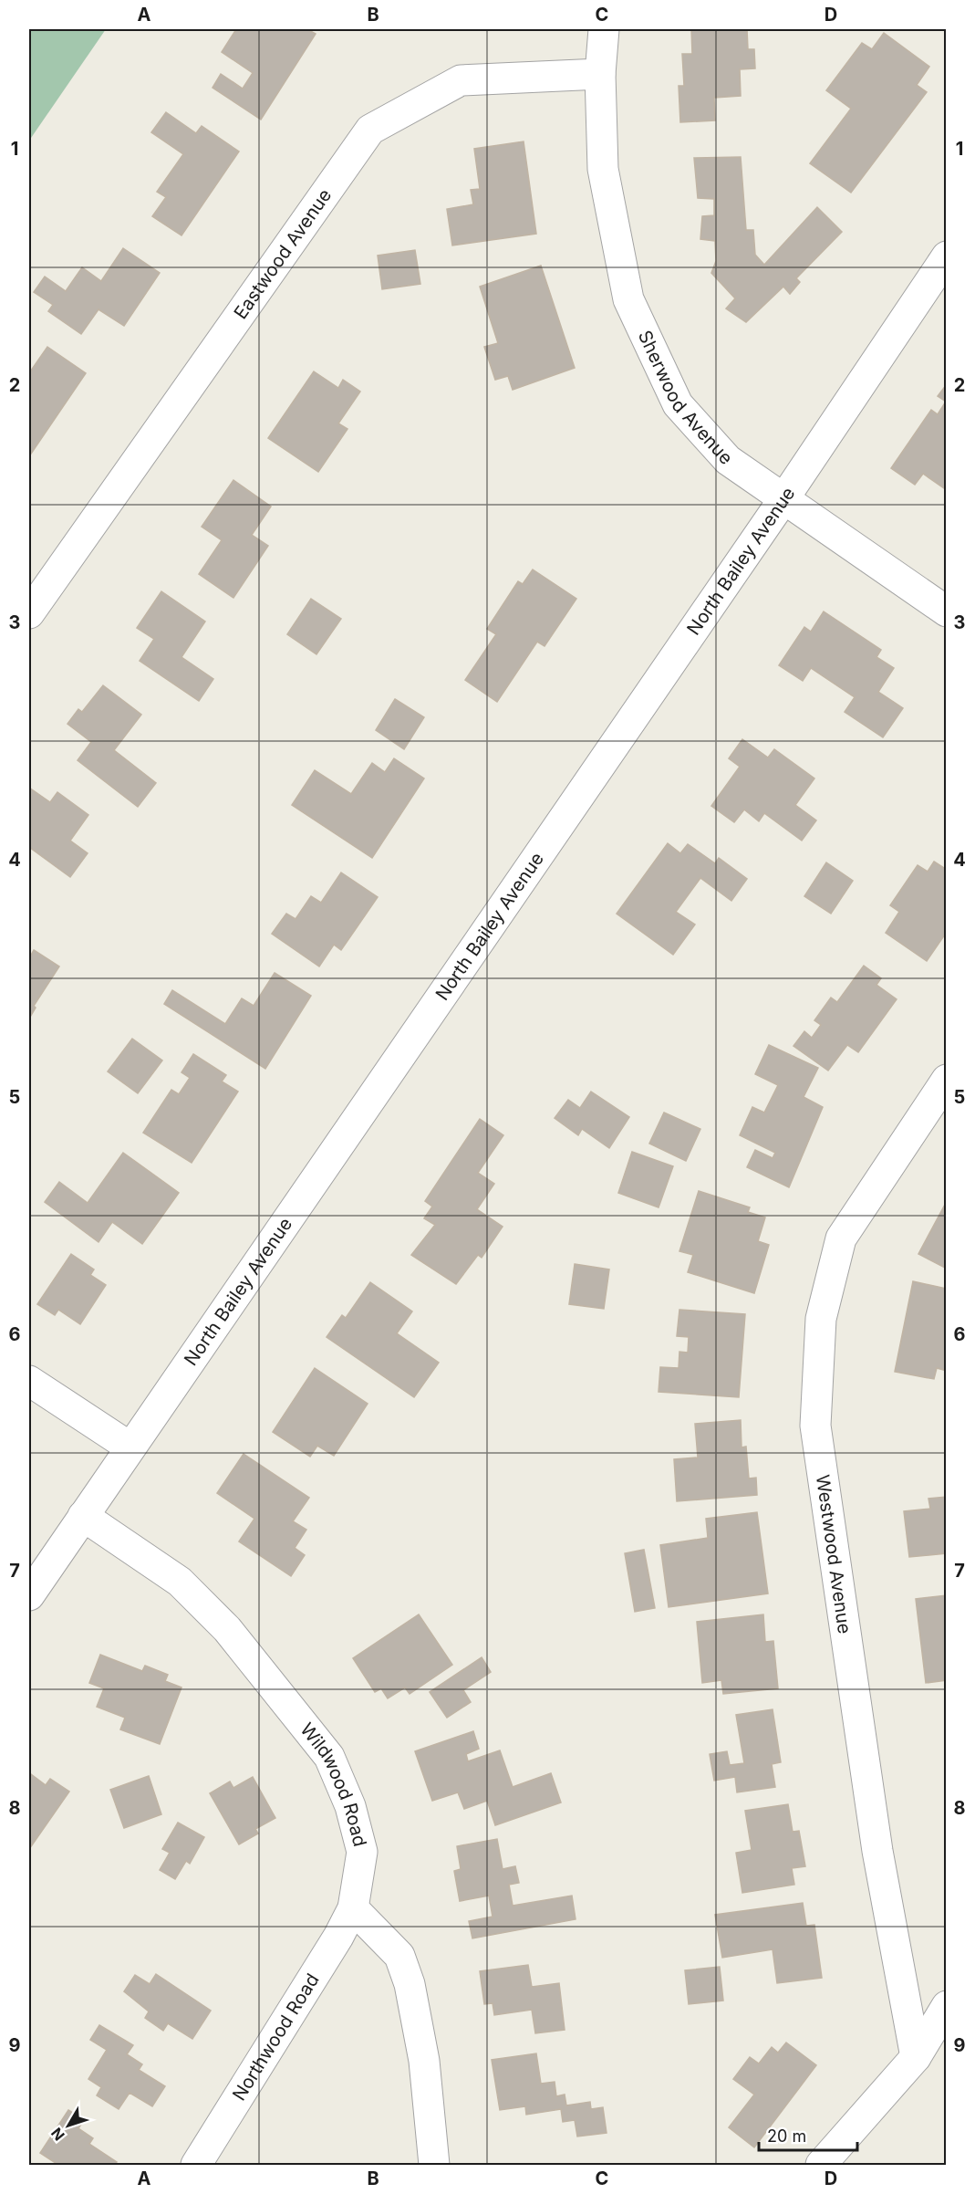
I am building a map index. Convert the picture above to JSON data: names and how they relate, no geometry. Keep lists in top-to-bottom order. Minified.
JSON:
{"streets":{"street":["Eastwood Avenue","Sherwood Avenue","North Bailey Avenue","Westwood Avenue","Wildwood Road","Northwood Road"]},"crossings":[["Eastwood Avenue","Sherwood Avenue"],["Sherwood Avenue","North Bailey Avenue"],["North Bailey Avenue","Wildwood Road"],["Wildwood Road","Northwood Road"]],"scale_bar":"20 m","north":"bottom left","grid":{"columns":["A","B","C","D"],"rows":["1","2","3","4","5","6","7","8","9"]}}
